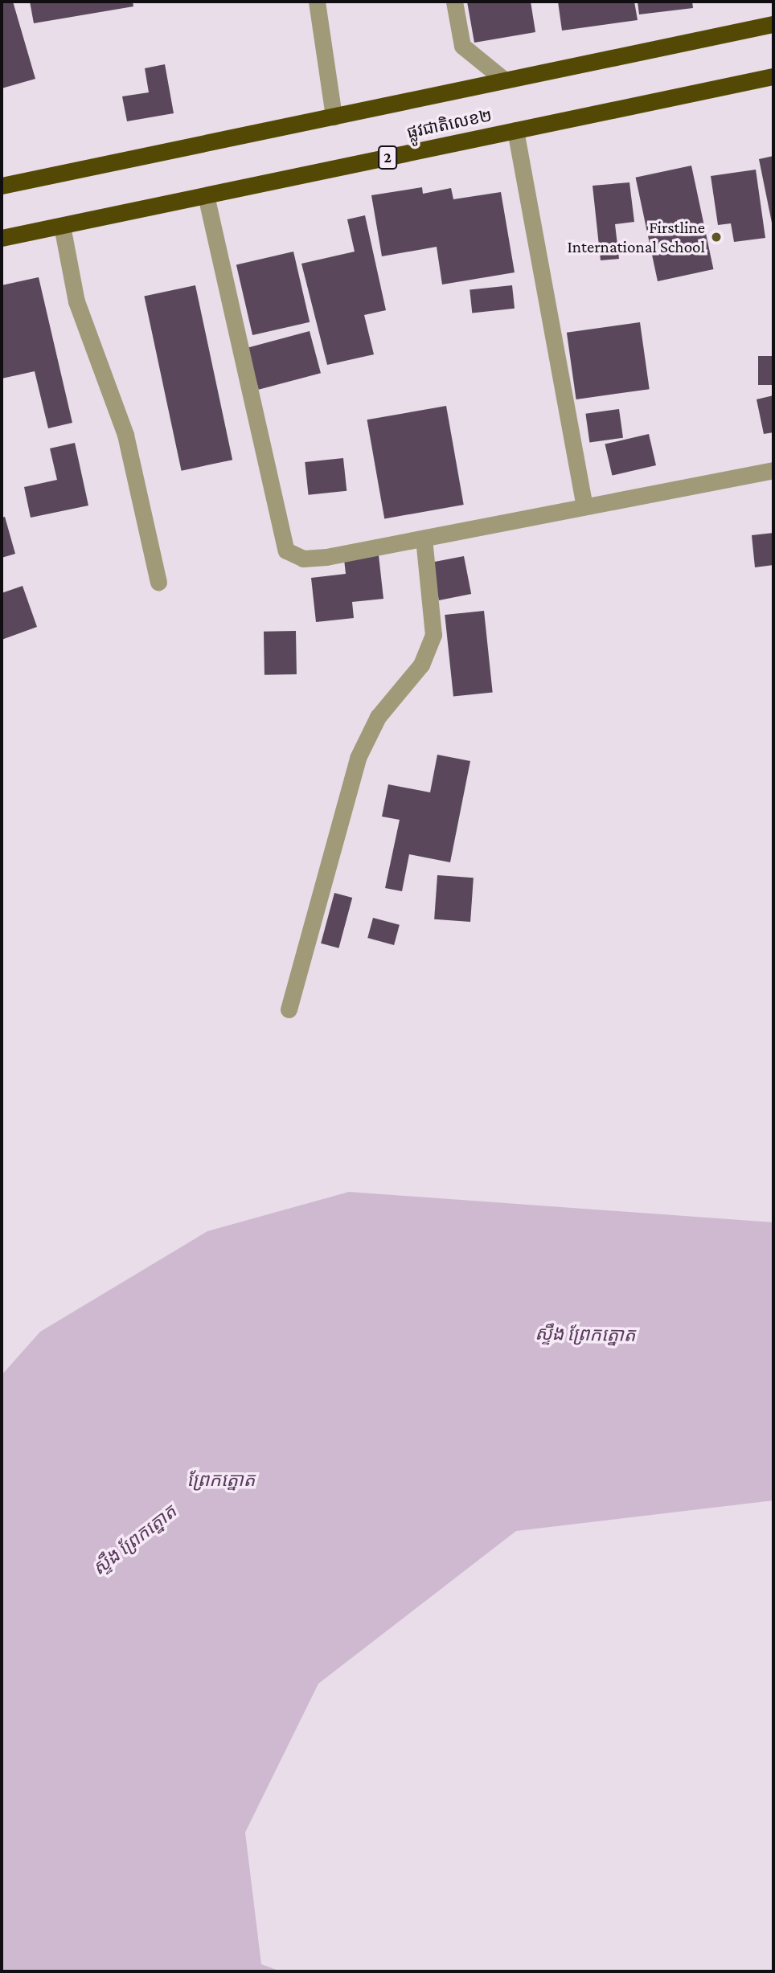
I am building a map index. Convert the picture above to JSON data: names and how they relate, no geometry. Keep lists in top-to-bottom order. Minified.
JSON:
{"streets":{"highway":["ផ្លូវជាតិលេខ២","2"]},"water":["ស្ទឹង ព្រែកត្នោត","ព្រែកត្នោត"],"places":["Firstline International School"]}
